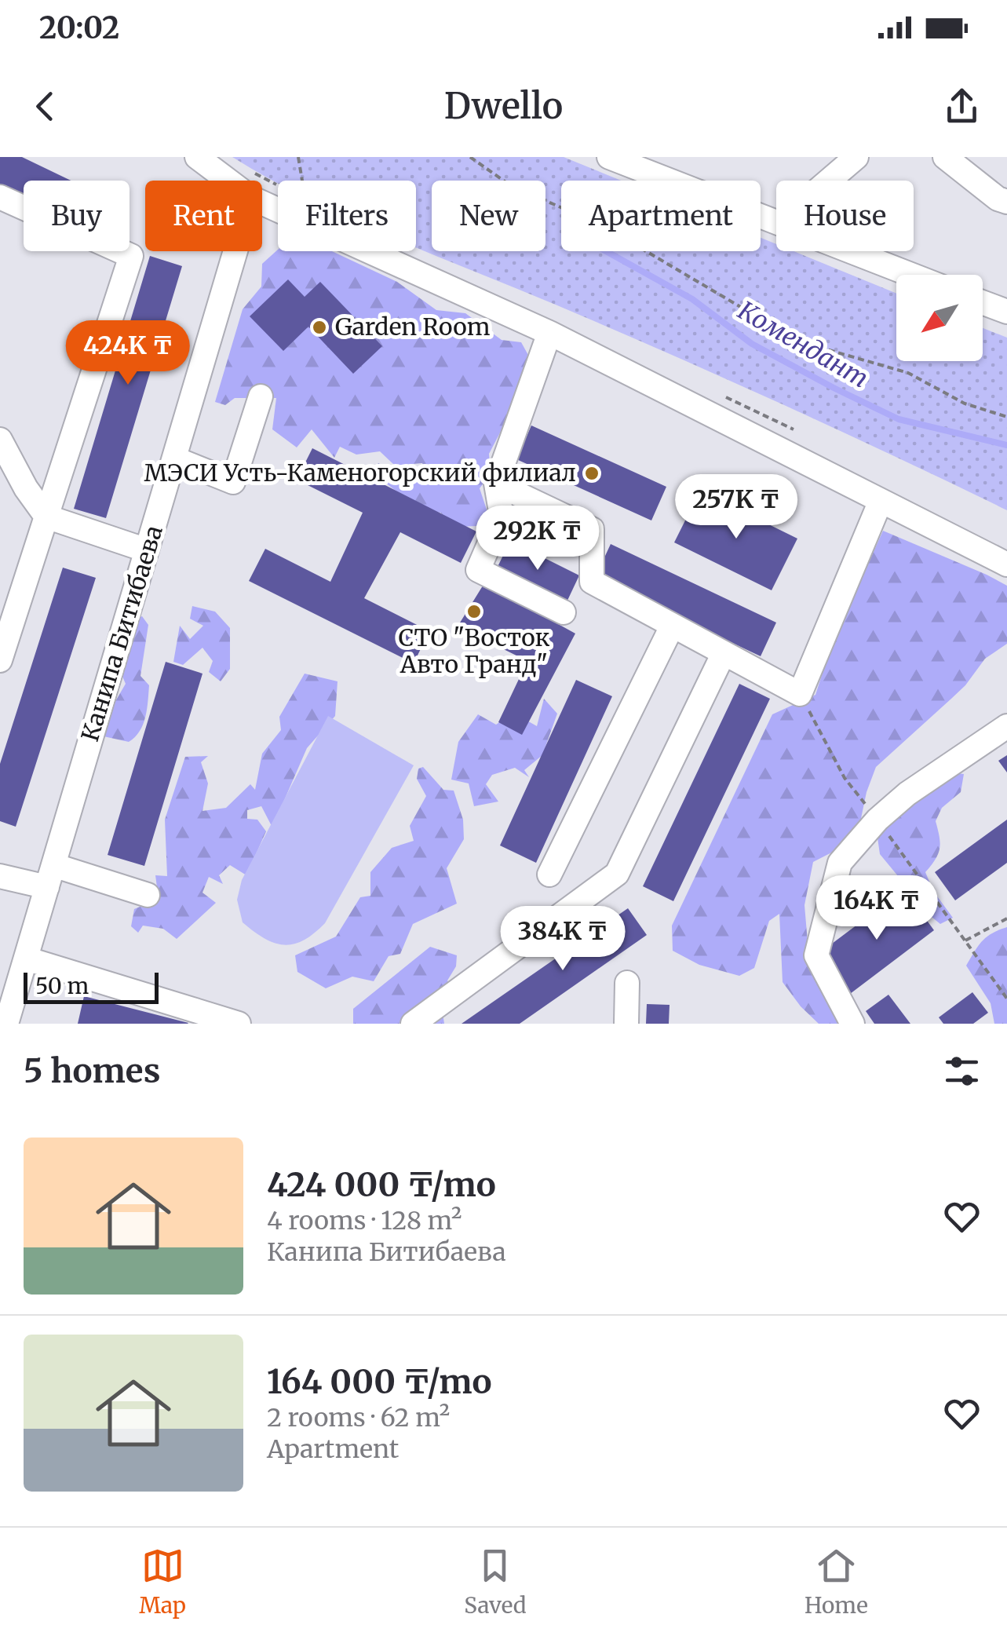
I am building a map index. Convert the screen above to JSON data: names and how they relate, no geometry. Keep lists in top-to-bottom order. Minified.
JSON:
{"streets":{"street":["Канипа Битибаева"]},"water":["Комендант"],"places":["Garden Room","МЭСИ Усть-Каменогорский филиал","СТО \"Восток Авто Гранд\""],"scale_bar":"50 m","north":"bottom left","page":{"status":"20:02","header":"Dwello","chip":["Buy","Rent","Filters","New","Apartment","House"],"price":["424K ₸","257K ₸","292K ₸","164K ₸","384K ₸"],"scale":"50 m","heading":"5 homes","list":[{"name":"424 000 ₸/mo","note":"4 rooms · 128 m² · Канипа Битибаева"},{"name":"164 000 ₸/mo","note":"2 rooms · 62 m² · Apartment"}],"tabs":["Map","Saved","Home"]}}
